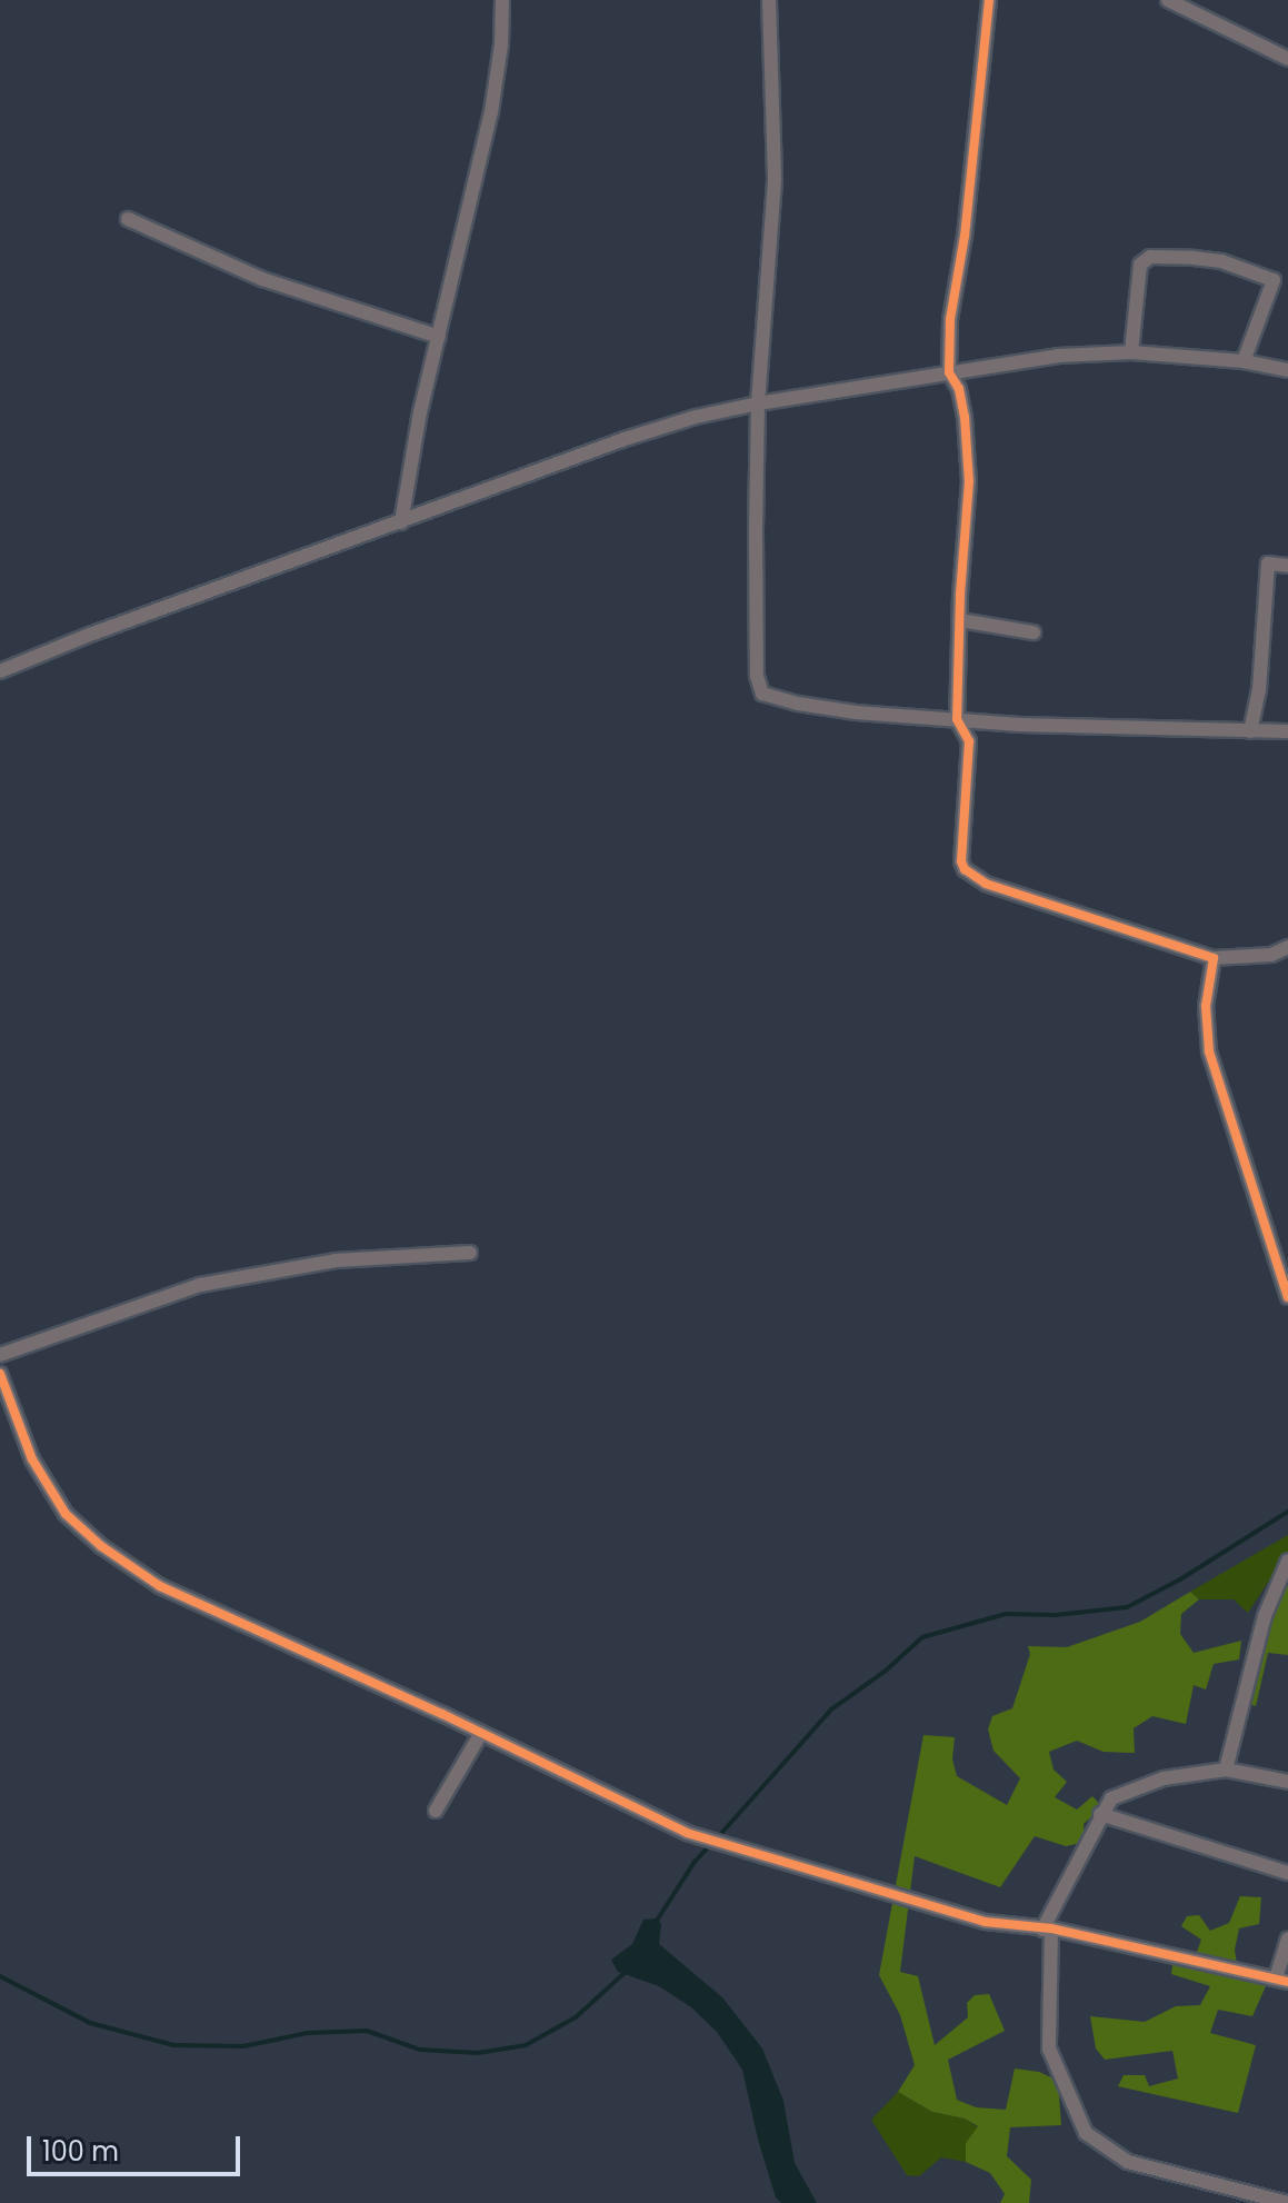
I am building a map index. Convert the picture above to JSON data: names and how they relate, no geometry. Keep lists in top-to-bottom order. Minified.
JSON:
{"scale_bar":"100 m"}
